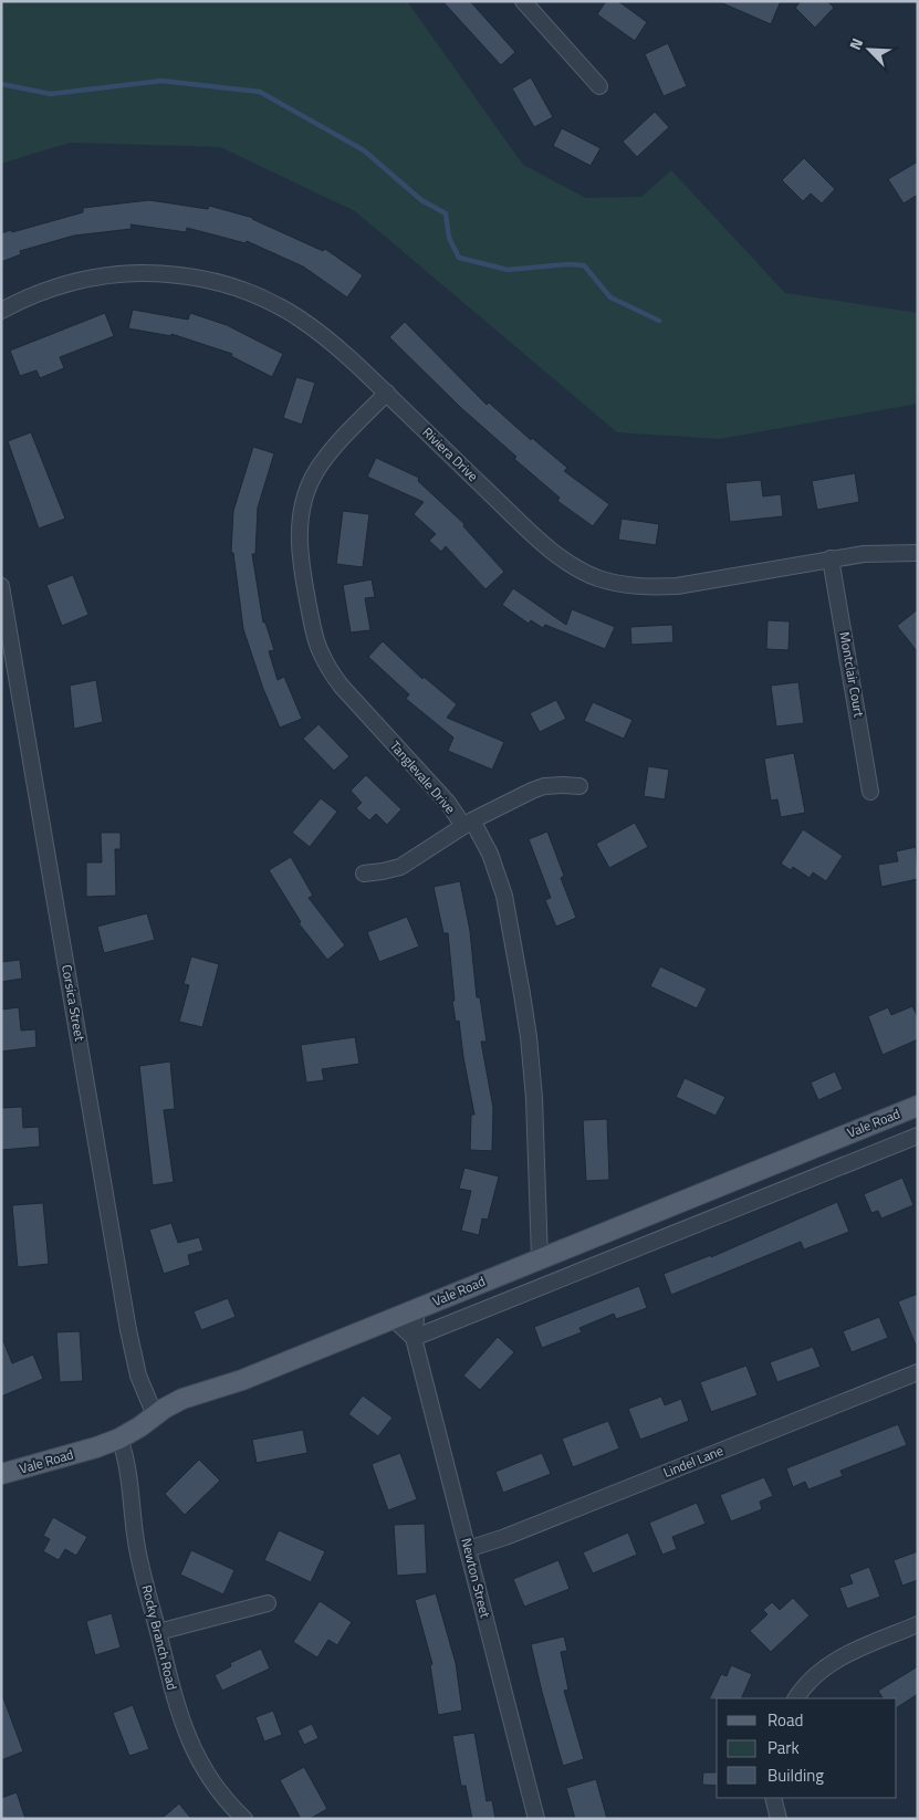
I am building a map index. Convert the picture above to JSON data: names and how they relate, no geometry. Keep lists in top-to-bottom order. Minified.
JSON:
{"streets":{"main road":["Vale Road"],"street":["Riviera Drive","Montclair Court","Tanglevale Drive","Corsica Street","Lindel Lane","Newton Street","Rocky Branch Road"]},"crossings":[["Riviera Drive","Montclair Court"],["Riviera Drive","Tanglevale Drive"],["Tanglevale Drive","Vale Road"],["Corsica Street","Vale Road"],["Vale Road","Newton Street"],["Vale Road","Rocky Branch Road"],["Lindel Lane","Newton Street"]],"legend":["Road","Park","Building"],"north":"top left"}
